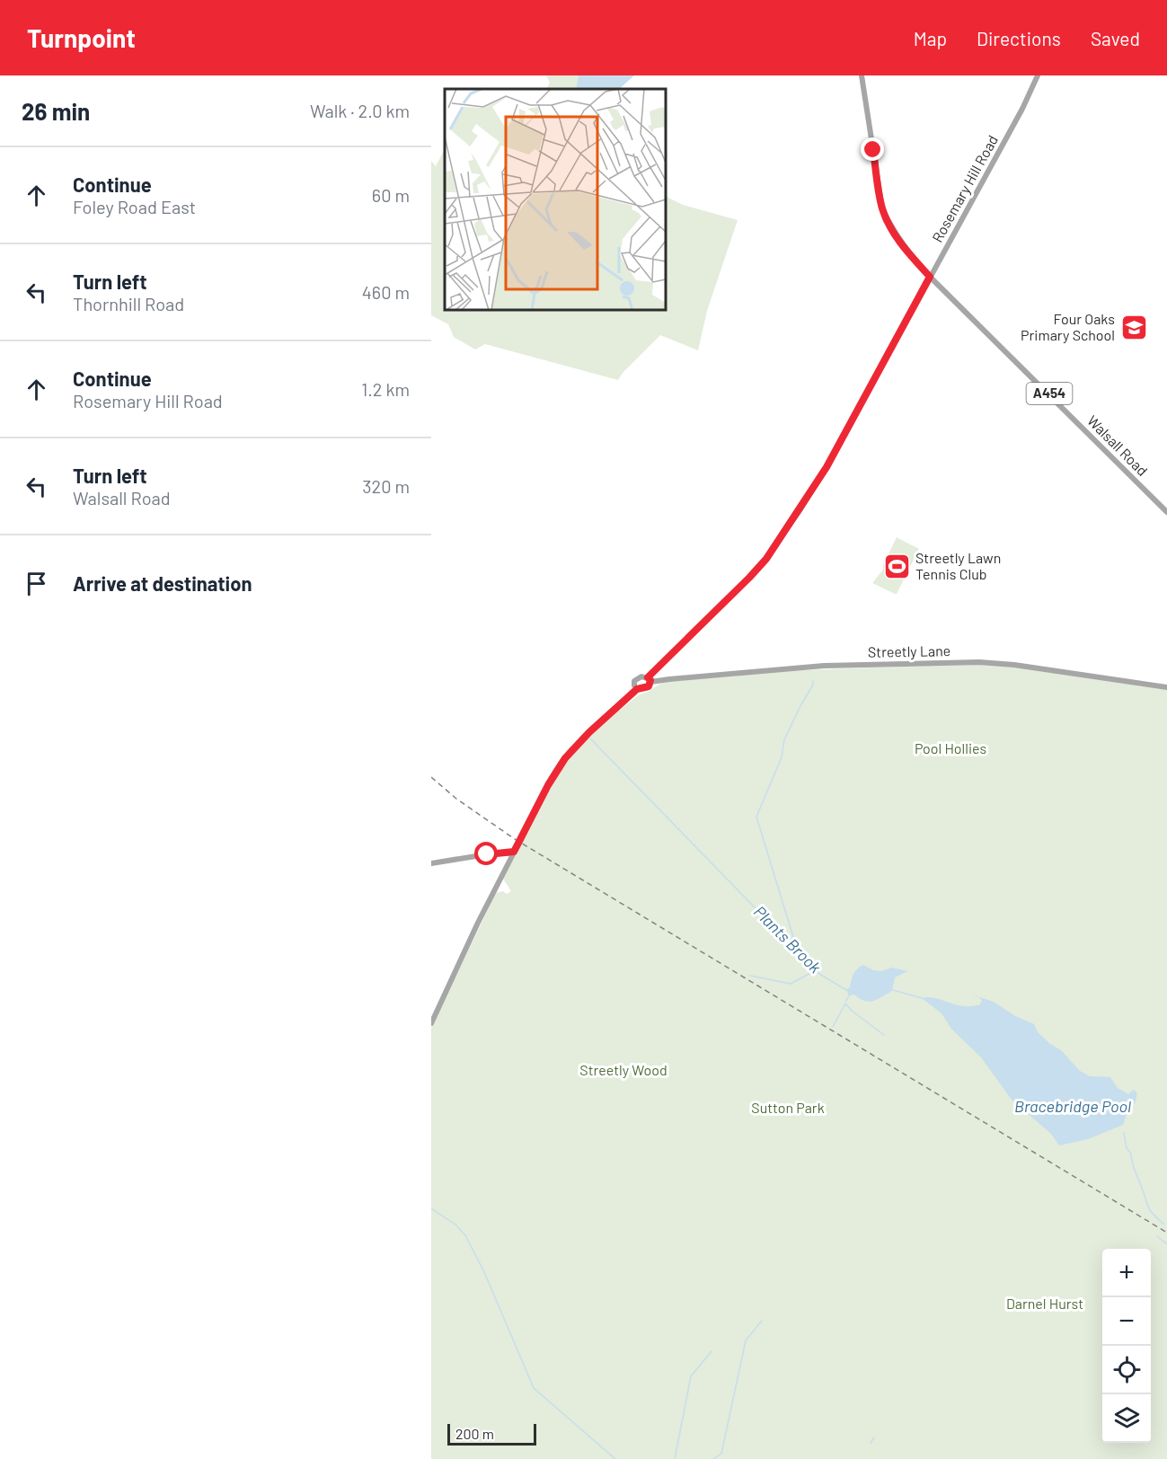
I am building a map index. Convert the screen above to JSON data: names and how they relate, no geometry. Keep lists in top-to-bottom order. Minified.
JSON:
{"streets":{"main road":["Rosemary Hill Road","A454","Walsall Road","Streetly Lane"]},"crossings":[["Rosemary Hill Road","Walsall Road"],["Rosemary Hill Road","Streetly Lane"]],"water":["Plants Brook","Bracebridge Pool"],"parks":["Pool Hollies","Streetly Wood","Sutton Park","Darnel Hurst"],"places":{"school or university":["Four Oaks Primary School"],"sports":["Streetly Lawn Tennis Club"]},"scale_bar":"200 m","page":{"header":"Turnpoint","nav":["Map","Directions","Saved"],"heading":["26 min","Walk · 2.0 km"],"list":[["Continue","Foley Road East","60 m"],["Turn left","Thornhill Road","460 m"],["Continue","Rosemary Hill Road","1.2 km"],["Turn left","Walsall Road","320 m"],"Arrive at destination"],"map_buttons":["+","−"],"scale":"200 m"}}
